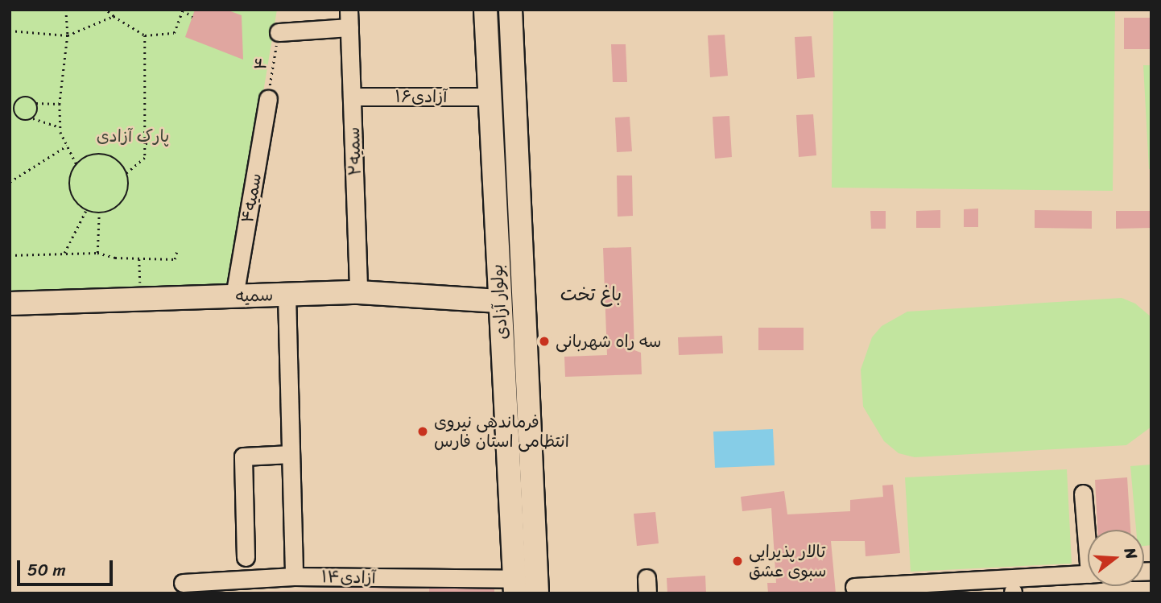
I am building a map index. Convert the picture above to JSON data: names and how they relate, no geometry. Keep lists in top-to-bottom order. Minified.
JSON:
{"streets":{"main road":["سمیه","بولوار آزادی"],"street":["آزادی۱۶","۲سمیه","سمیه۴","آزادی۱۴"],"path":["۴"]},"crossings":[["۴","سمیه۴"],["آزادی۱۶","۲سمیه"],["آزادی۱۶","بولوار آزادی"],["۲سمیه","سمیه"],["سمیه۴","سمیه"],["سمیه","بولوار آزادی"],["بولوار آزادی","آزادی۱۴"]],"districts":["باغ تخت"],"parks":["پارک آزادی"],"places":["سه راه شهربانی","فرماندهی نیروی انتظامی استان فارس","تالار پذیرایی سبوی عشق"],"scale_bar":"50 m","north":"right"}
